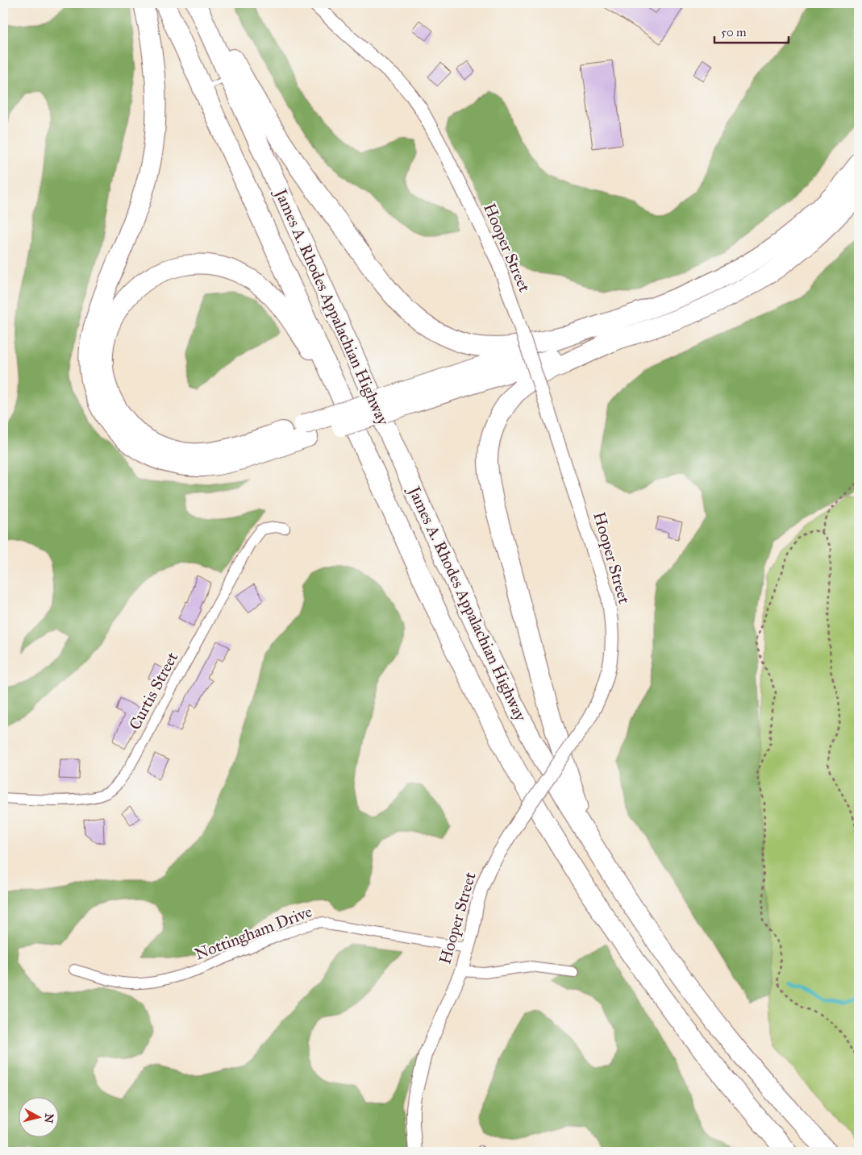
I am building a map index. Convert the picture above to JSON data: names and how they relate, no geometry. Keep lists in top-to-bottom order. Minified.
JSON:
{"streets":{"highway":["James A. Rhodes Appalachian Highway"],"street":["Hooper Street","Curtis Street","Nottingham Drive"]},"crossings":[["Hooper Street","Nottingham Drive"]],"scale_bar":"50 m","north":"right"}
